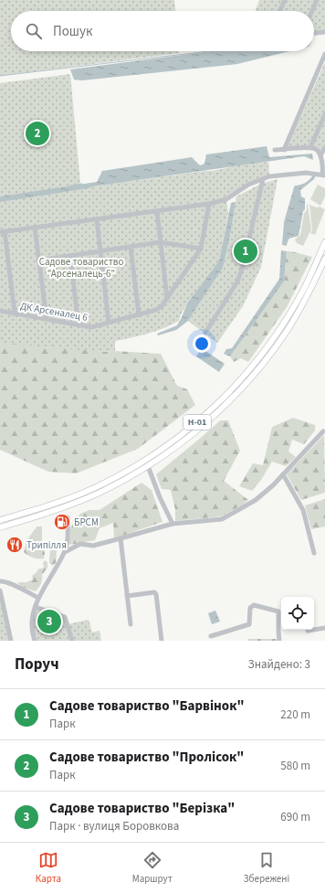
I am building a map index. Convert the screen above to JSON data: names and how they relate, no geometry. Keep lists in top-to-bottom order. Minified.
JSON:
{"streets":{"main road":["Н-01"],"street":["ДК Арсеналец 6"]},"parks":["Садове товариство \"Арсеналець-6\""],"places":{"fuel station":["БРСМ"],"restaurant":["Трипілля"]},"page":{"search":"Пошук","pins":["2","1","3"],"heading":["Поруч","Знайдено: 3"],"list":[{"mark":"1","name":"Садове товариство \"Барвінок\"","note":"Парк","value":"220 m"},{"mark":"2","name":"Садове товариство \"Пролісок\"","note":"Парк","value":"580 m"},{"mark":"3","name":"Садове товариство \"Берізка\"","note":"Парк · вулиця Боровкова","value":"690 m"}],"nav":["Карта","Маршрут","Збережені"]}}
